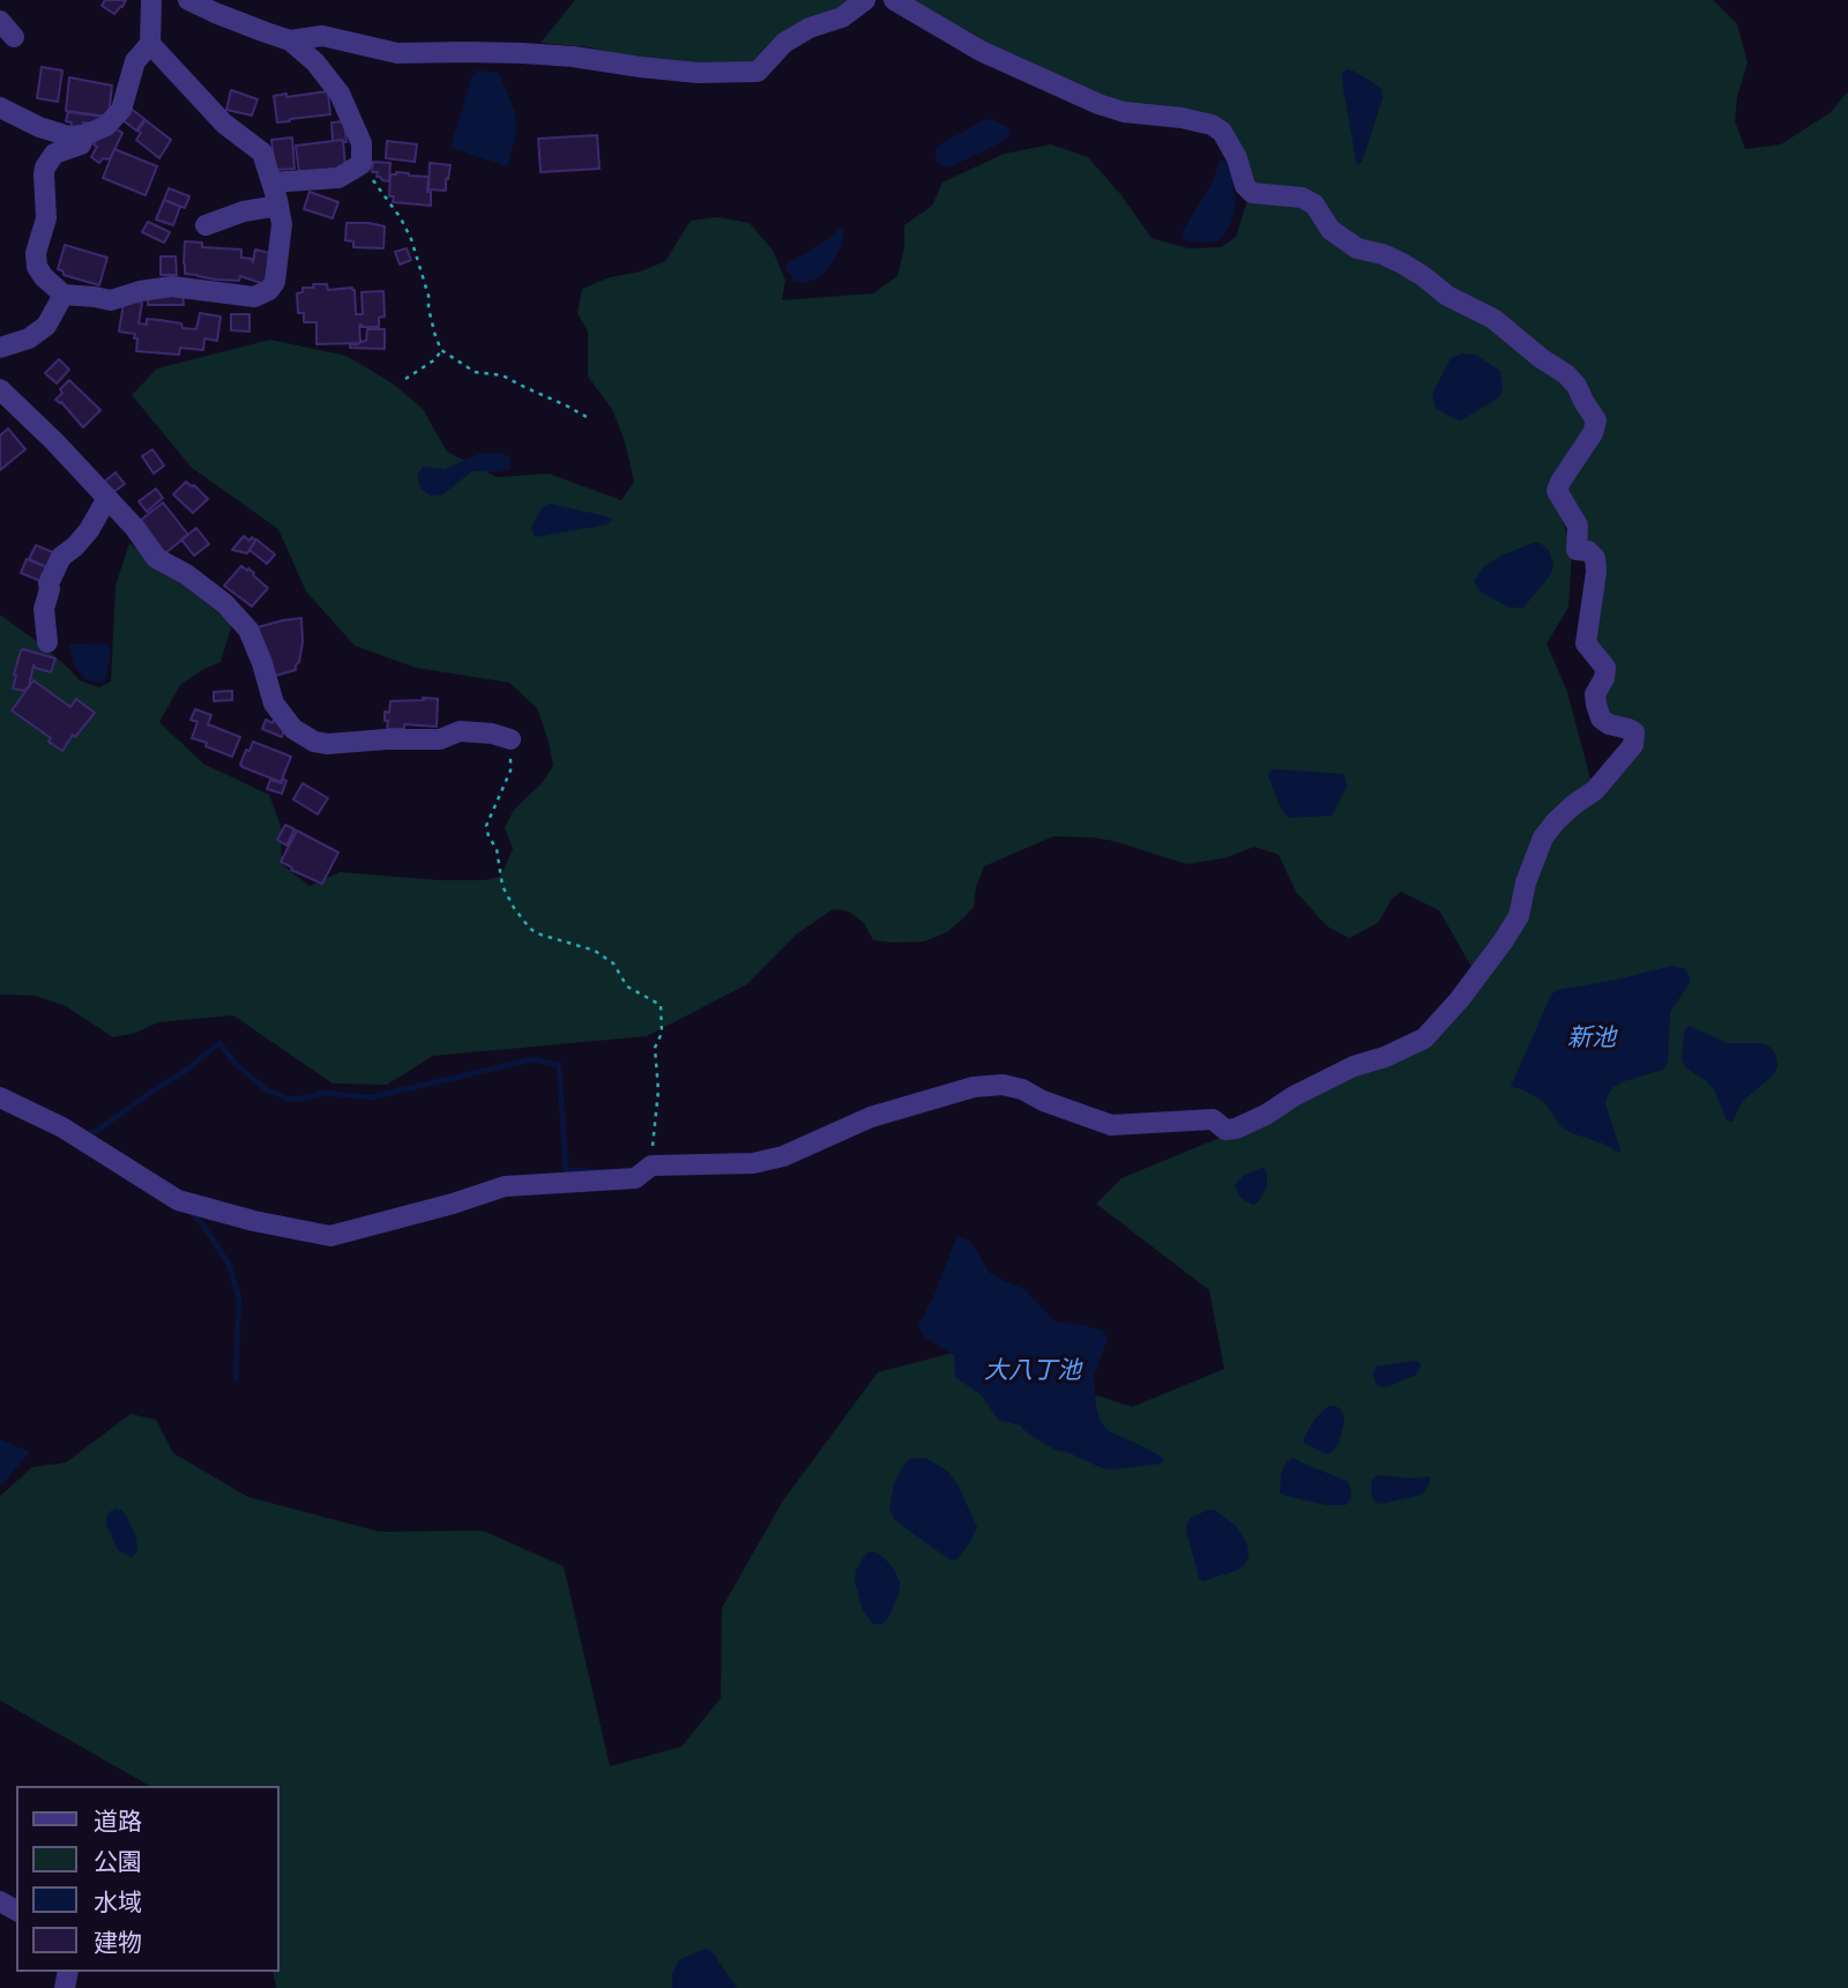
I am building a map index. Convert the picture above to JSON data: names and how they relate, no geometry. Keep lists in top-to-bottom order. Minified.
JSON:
{"water":["新池","大八丁池"],"legend":["道路","公園","水域","建物"]}
